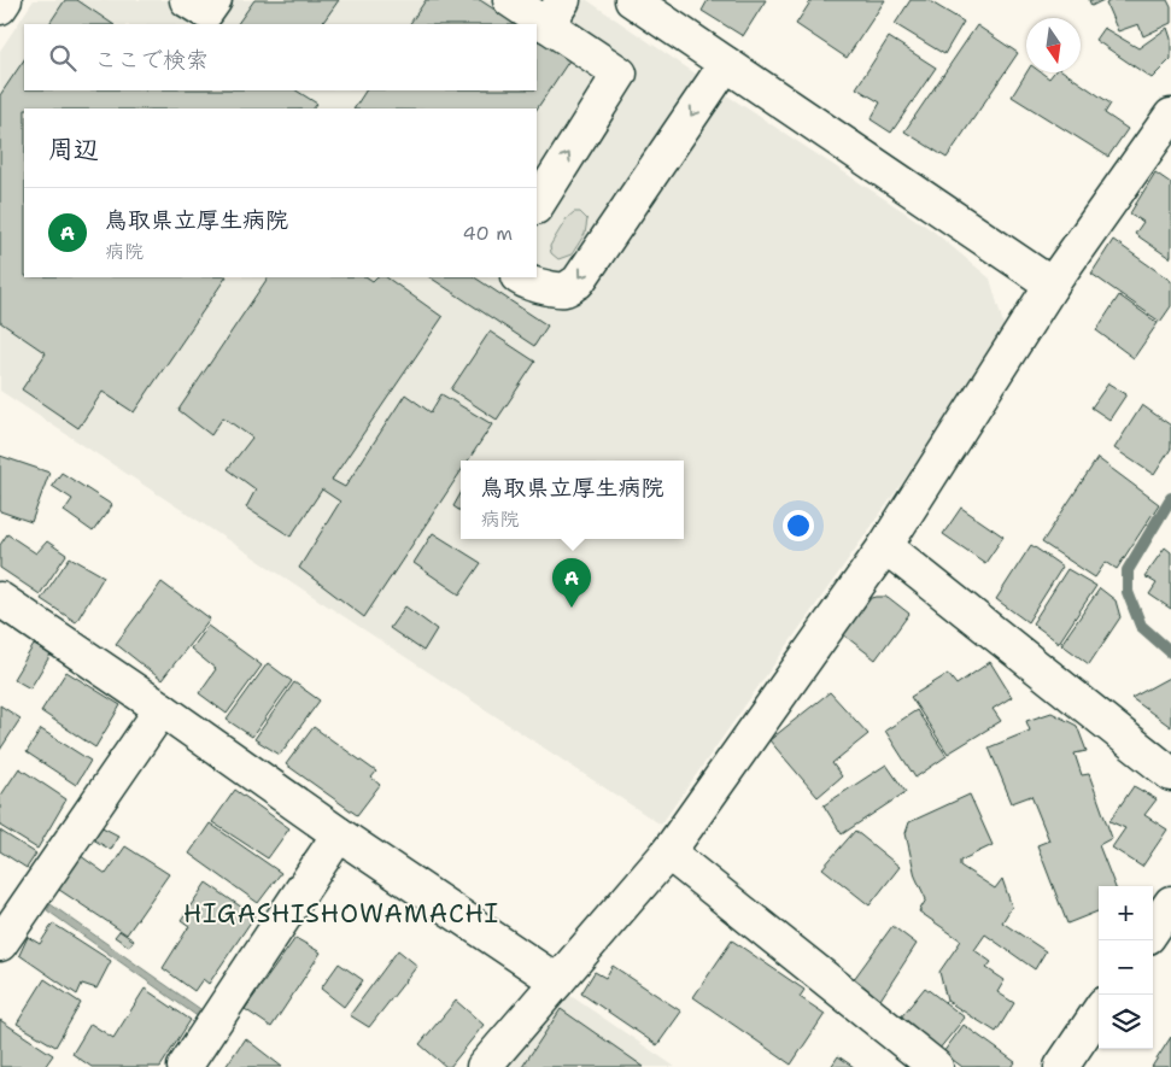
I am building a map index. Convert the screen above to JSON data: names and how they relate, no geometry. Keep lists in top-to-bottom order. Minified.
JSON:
{"districts":["HIGASHISHOWAMACHI"],"north":"bottom","page":{"search":"ここで検索","heading":"周辺","list":[{"mark":"A","name":"鳥取県立厚生病院","note":"病院","value":"40 m"}],"popup":["鳥取県立厚生病院","病院"],"pins":"A","map_buttons":["+","−"]}}
